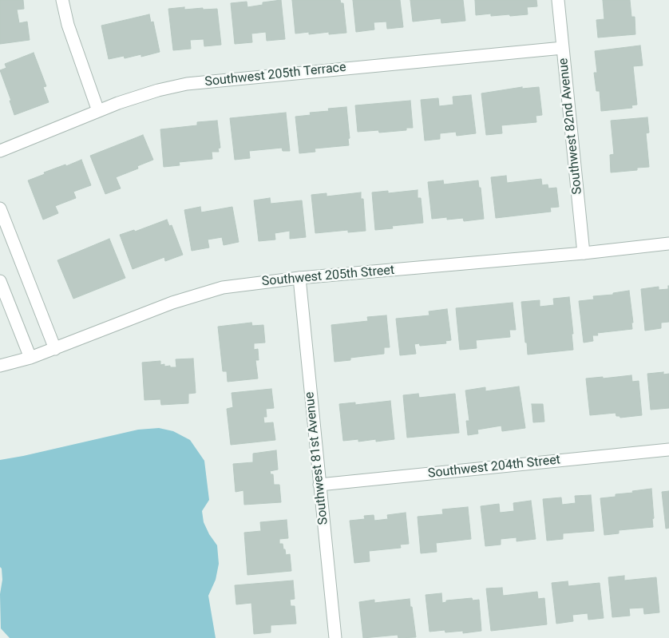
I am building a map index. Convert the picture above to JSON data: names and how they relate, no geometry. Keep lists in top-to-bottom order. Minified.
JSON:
{"streets":{"street":["Southwest 205th Terrace","Southwest 82nd Avenue","Southwest 205th Street","Southwest 81st Avenue","Southwest 204th Street"]},"crossings":[["Southwest 205th Terrace","Southwest 82nd Avenue"],["Southwest 82nd Avenue","Southwest 205th Street"],["Southwest 205th Street","Southwest 81st Avenue"],["Southwest 81st Avenue","Southwest 204th Street"]]}
